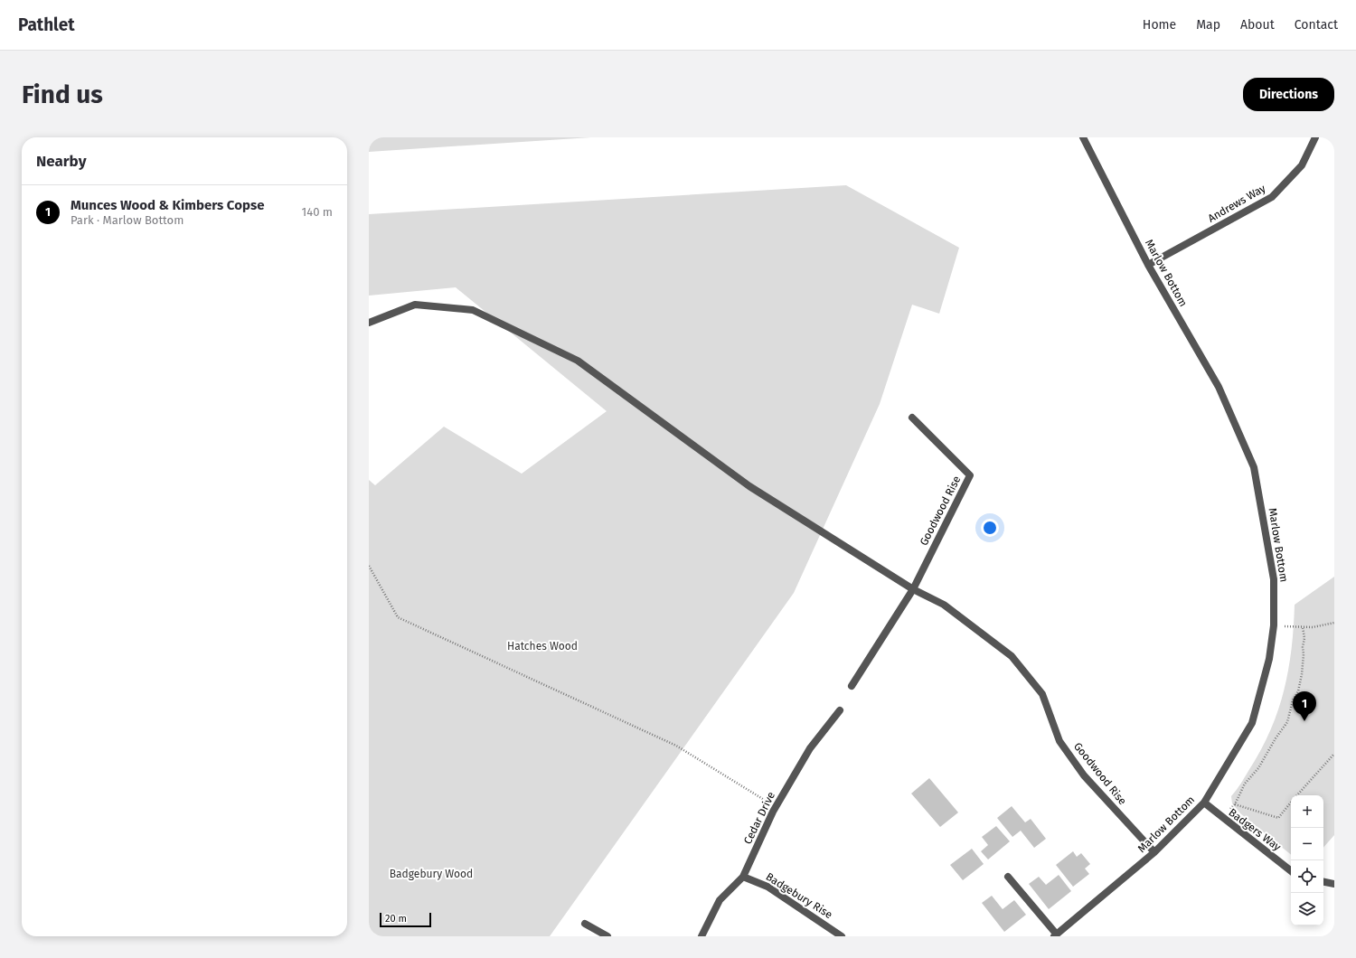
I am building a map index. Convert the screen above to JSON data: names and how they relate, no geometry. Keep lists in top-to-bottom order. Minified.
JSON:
{"streets":{"street":["Andrews Way","Marlow Bottom","Goodwood Rise","Cedar Drive","Badgers Way","Badgebury Rise"]},"crossings":[["Andrews Way","Marlow Bottom"],["Marlow Bottom","Goodwood Rise"],["Marlow Bottom","Badgers Way"],["Cedar Drive","Badgebury Rise"]],"parks":["Hatches Wood","Badgebury Wood"],"scale_bar":"20 m","page":{"header":"Pathlet","nav":["Home","Map","About","Contact"],"buttons":"Directions","title":"Find us","heading":"Nearby","list":[{"mark":"1","name":"Munces Wood & Kimbers Copse","note":"Park · Marlow Bottom","value":"140 m"}],"pins":"1","map_buttons":["+","−"],"scale":"20 m"}}
